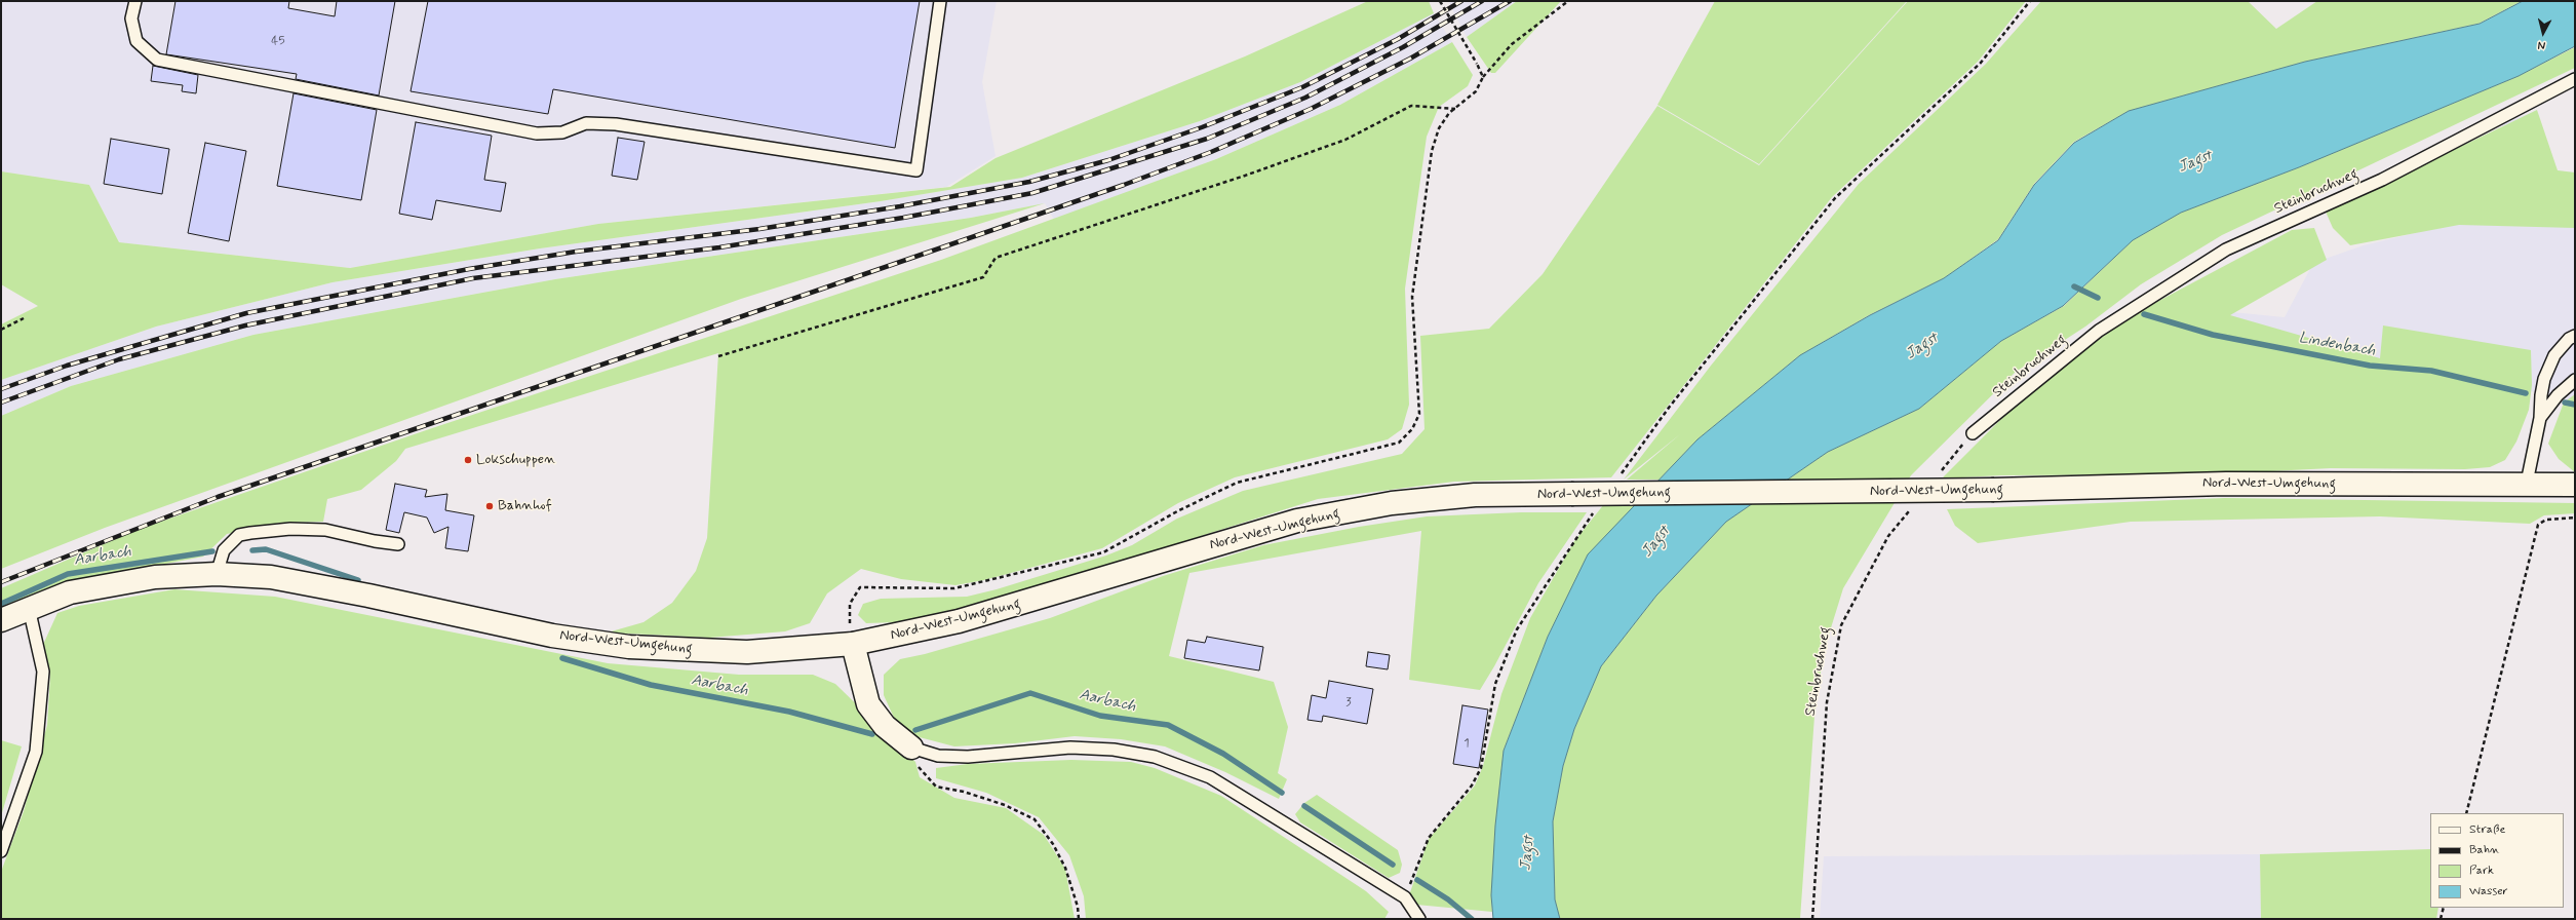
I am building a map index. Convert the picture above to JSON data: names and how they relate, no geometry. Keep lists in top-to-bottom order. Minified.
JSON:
{"streets":{"main road":["Nord-West-Umgehung"],"lane":["Steinbruchweg"]},"water":["Jagst","Lindenbach","Aarbach"],"places":["Lokschuppen","Bahnhof"],"house_numbers":["45","3","1"],"legend":["Straße","Bahn","Park","Wasser"],"north":"bottom"}
